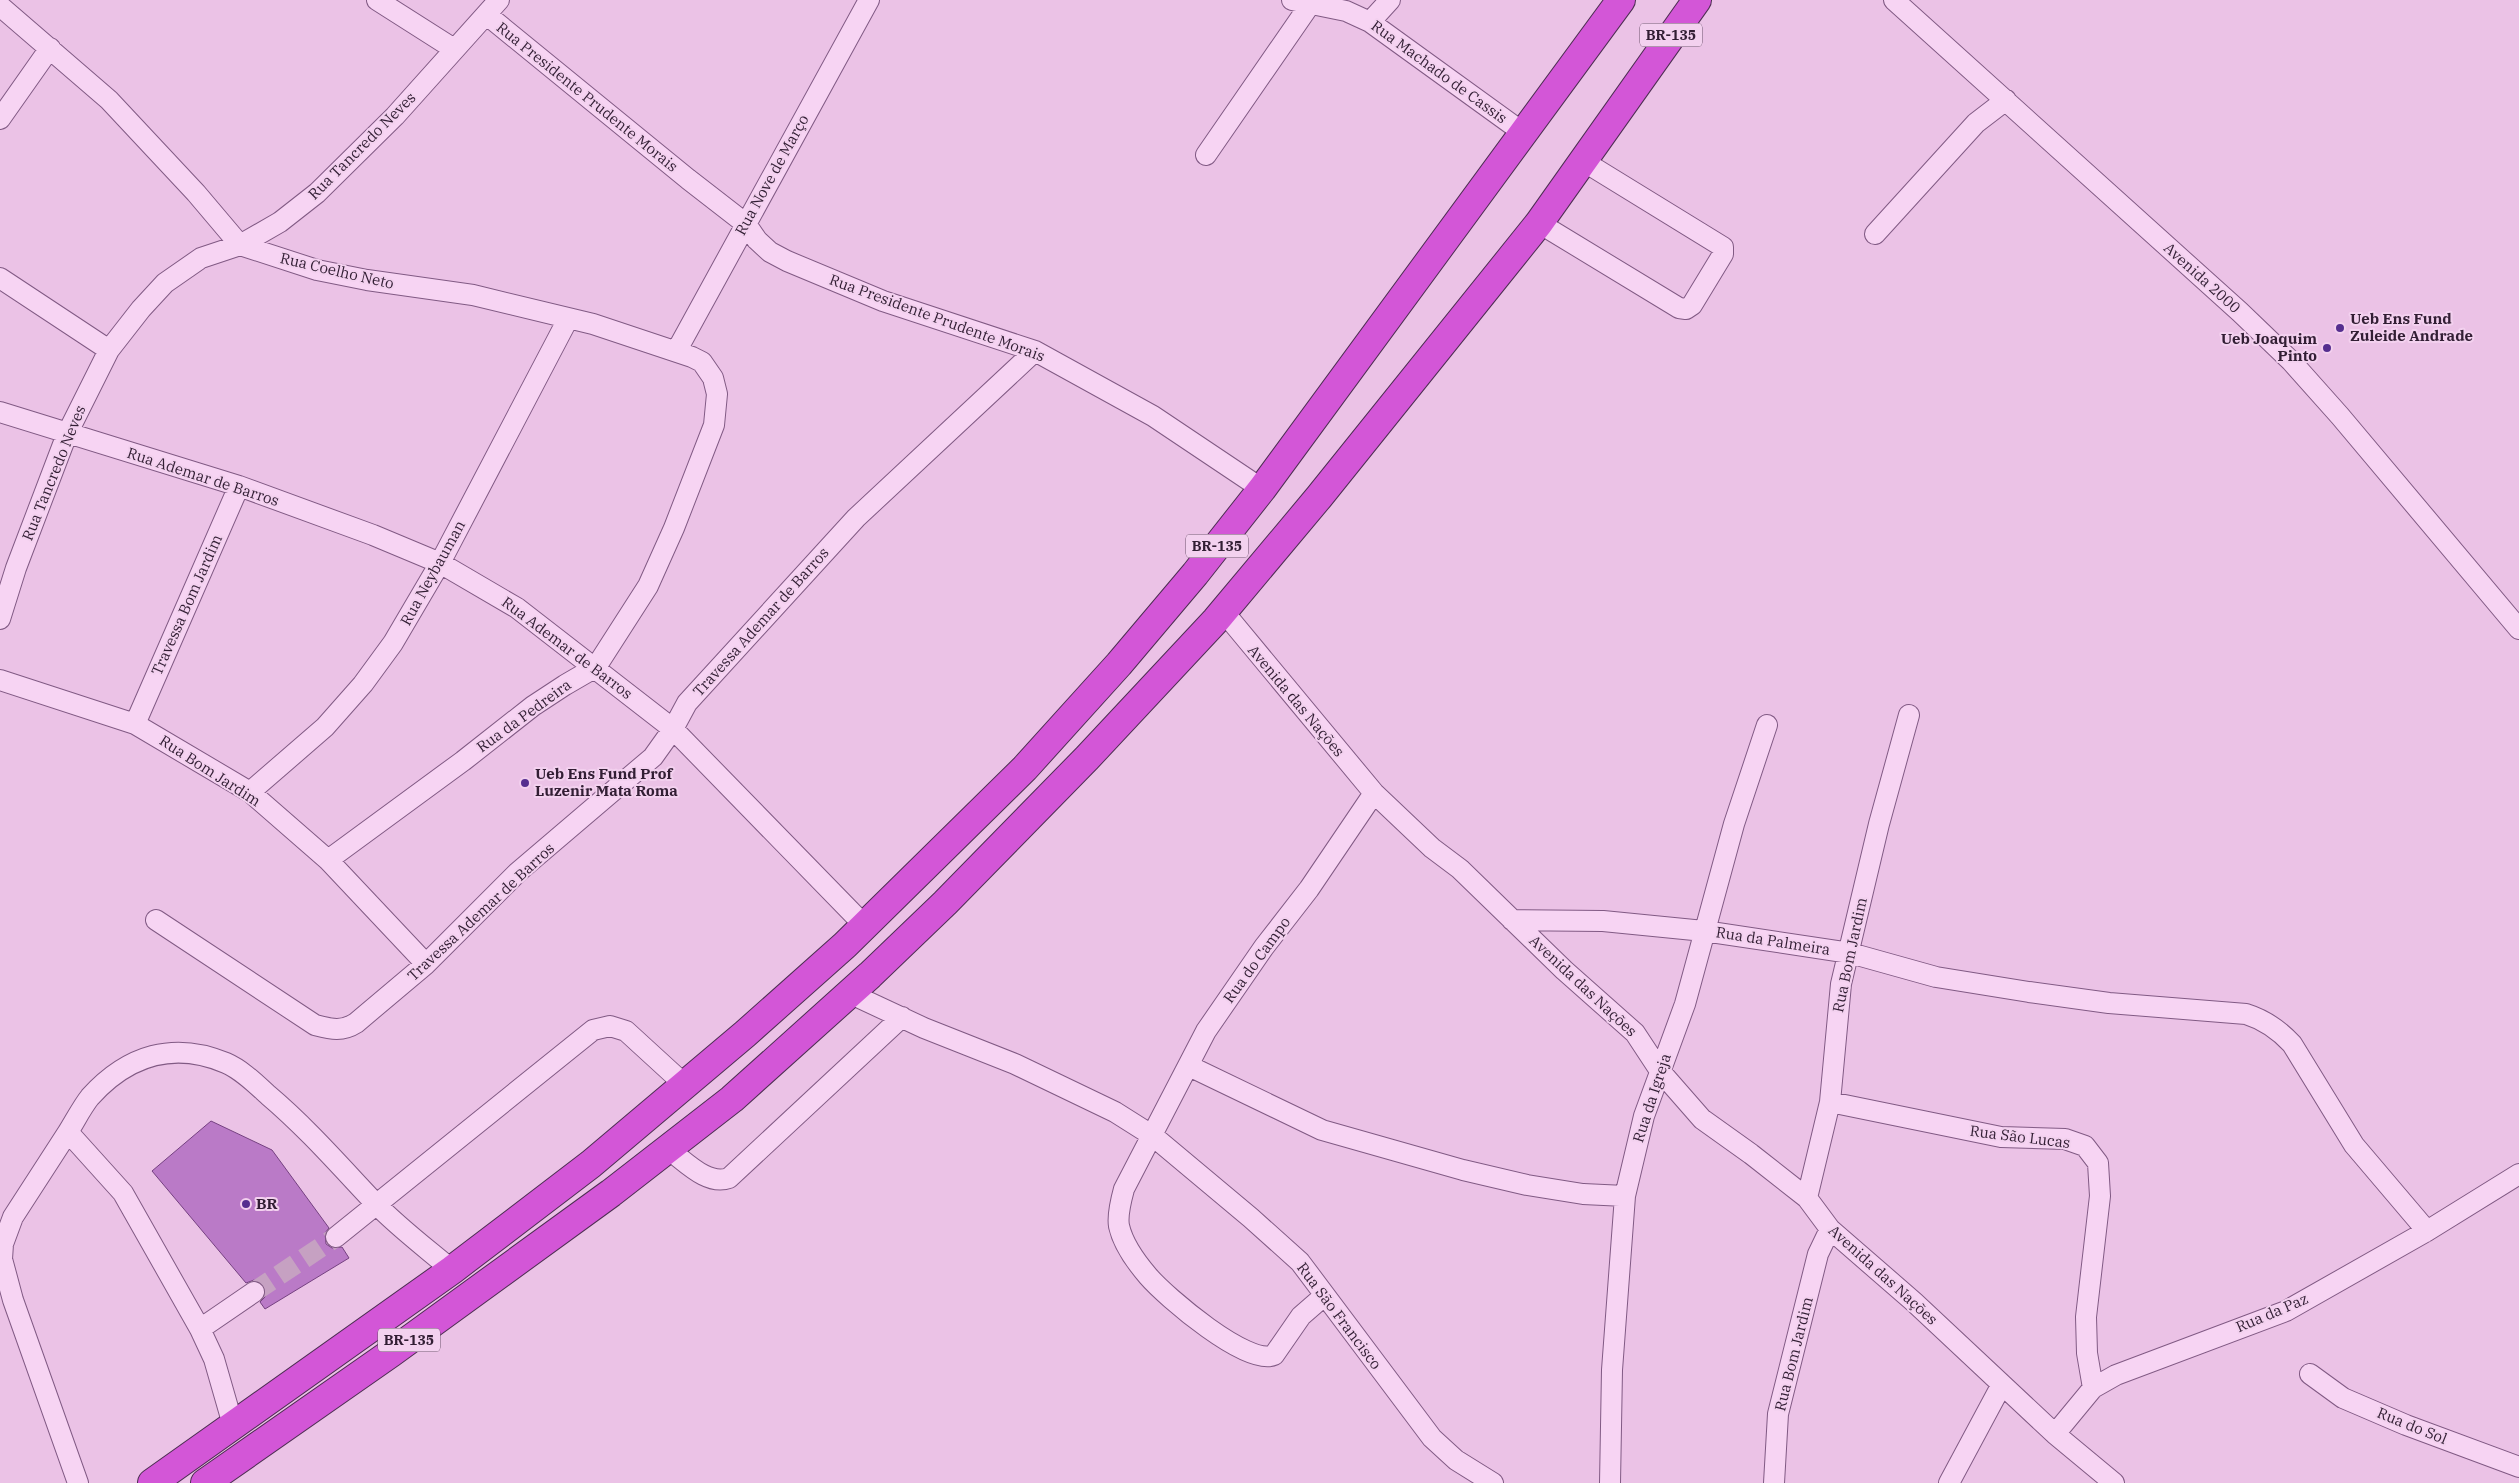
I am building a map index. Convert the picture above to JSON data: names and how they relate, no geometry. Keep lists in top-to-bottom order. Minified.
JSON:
{"streets":{"highway":["BR-135"],"street":["Rua Machado de Cassis","Rua Presidente Prudente Morais","Rua Tancredo Neves","Rua Nove de Março","Rua Coelho Neto","Avenida 2000","Rua Ademar de Barros","Rua Neybauman","Travessa Bom Jardim","Travessa Ademar de Barros","Avenida das Nações","Rua da Pedreira","Rua Bom Jardim","Rua da Palmeira","Rua do Campo","Rua da Igreja","Rua São Lucas","Rua da Paz","Rua São Francisco","Rua do Sol"]},"crossings":[["BR-135","Rua Machado de Cassis"],["BR-135","Rua Presidente Prudente Morais"],["BR-135","Rua Ademar de Barros"],["BR-135","Avenida das Nações"],["Rua Presidente Prudente Morais","Rua Tancredo Neves"],["Rua Presidente Prudente Morais","Rua Nove de Março"],["Rua Presidente Prudente Morais","Travessa Ademar de Barros"],["Rua Tancredo Neves","Rua Coelho Neto"],["Rua Tancredo Neves","Rua Ademar de Barros"],["Rua Nove de Março","Rua Coelho Neto"],["Rua Nove de Março","Rua da Pedreira"],["Rua Coelho Neto","Rua Neybauman"],["Rua Coelho Neto","Rua da Pedreira"],["Rua Ademar de Barros","Rua Neybauman"],["Rua Ademar de Barros","Travessa Bom Jardim"],["Rua Ademar de Barros","Travessa Ademar de Barros"],["Rua Ademar de Barros","Rua da Pedreira"],["Rua Neybauman","Rua Bom Jardim"],["Travessa Bom Jardim","Rua Bom Jardim"],["Travessa Ademar de Barros","Rua Bom Jardim"],["Avenida das Nações","Rua Bom Jardim"],["Avenida das Nações","Rua da Palmeira"],["Avenida das Nações","Rua do Campo"],["Avenida das Nações","Rua da Igreja"],["Avenida das Nações","Rua da Paz"],["Rua da Pedreira","Rua Bom Jardim"],["Rua Bom Jardim","Rua da Palmeira"],["Rua Bom Jardim","Rua São Lucas"],["Rua da Palmeira","Rua da Igreja"],["Rua da Palmeira","Rua da Paz"],["Rua do Campo","Rua São Francisco"],["Rua São Lucas","Rua da Paz"]],"places":["Ueb Ens Fund Zuleide Andrade","Ueb Joaquim Pinto","Ueb Ens Fund Prof Luzenir Mata Roma","BR"]}
